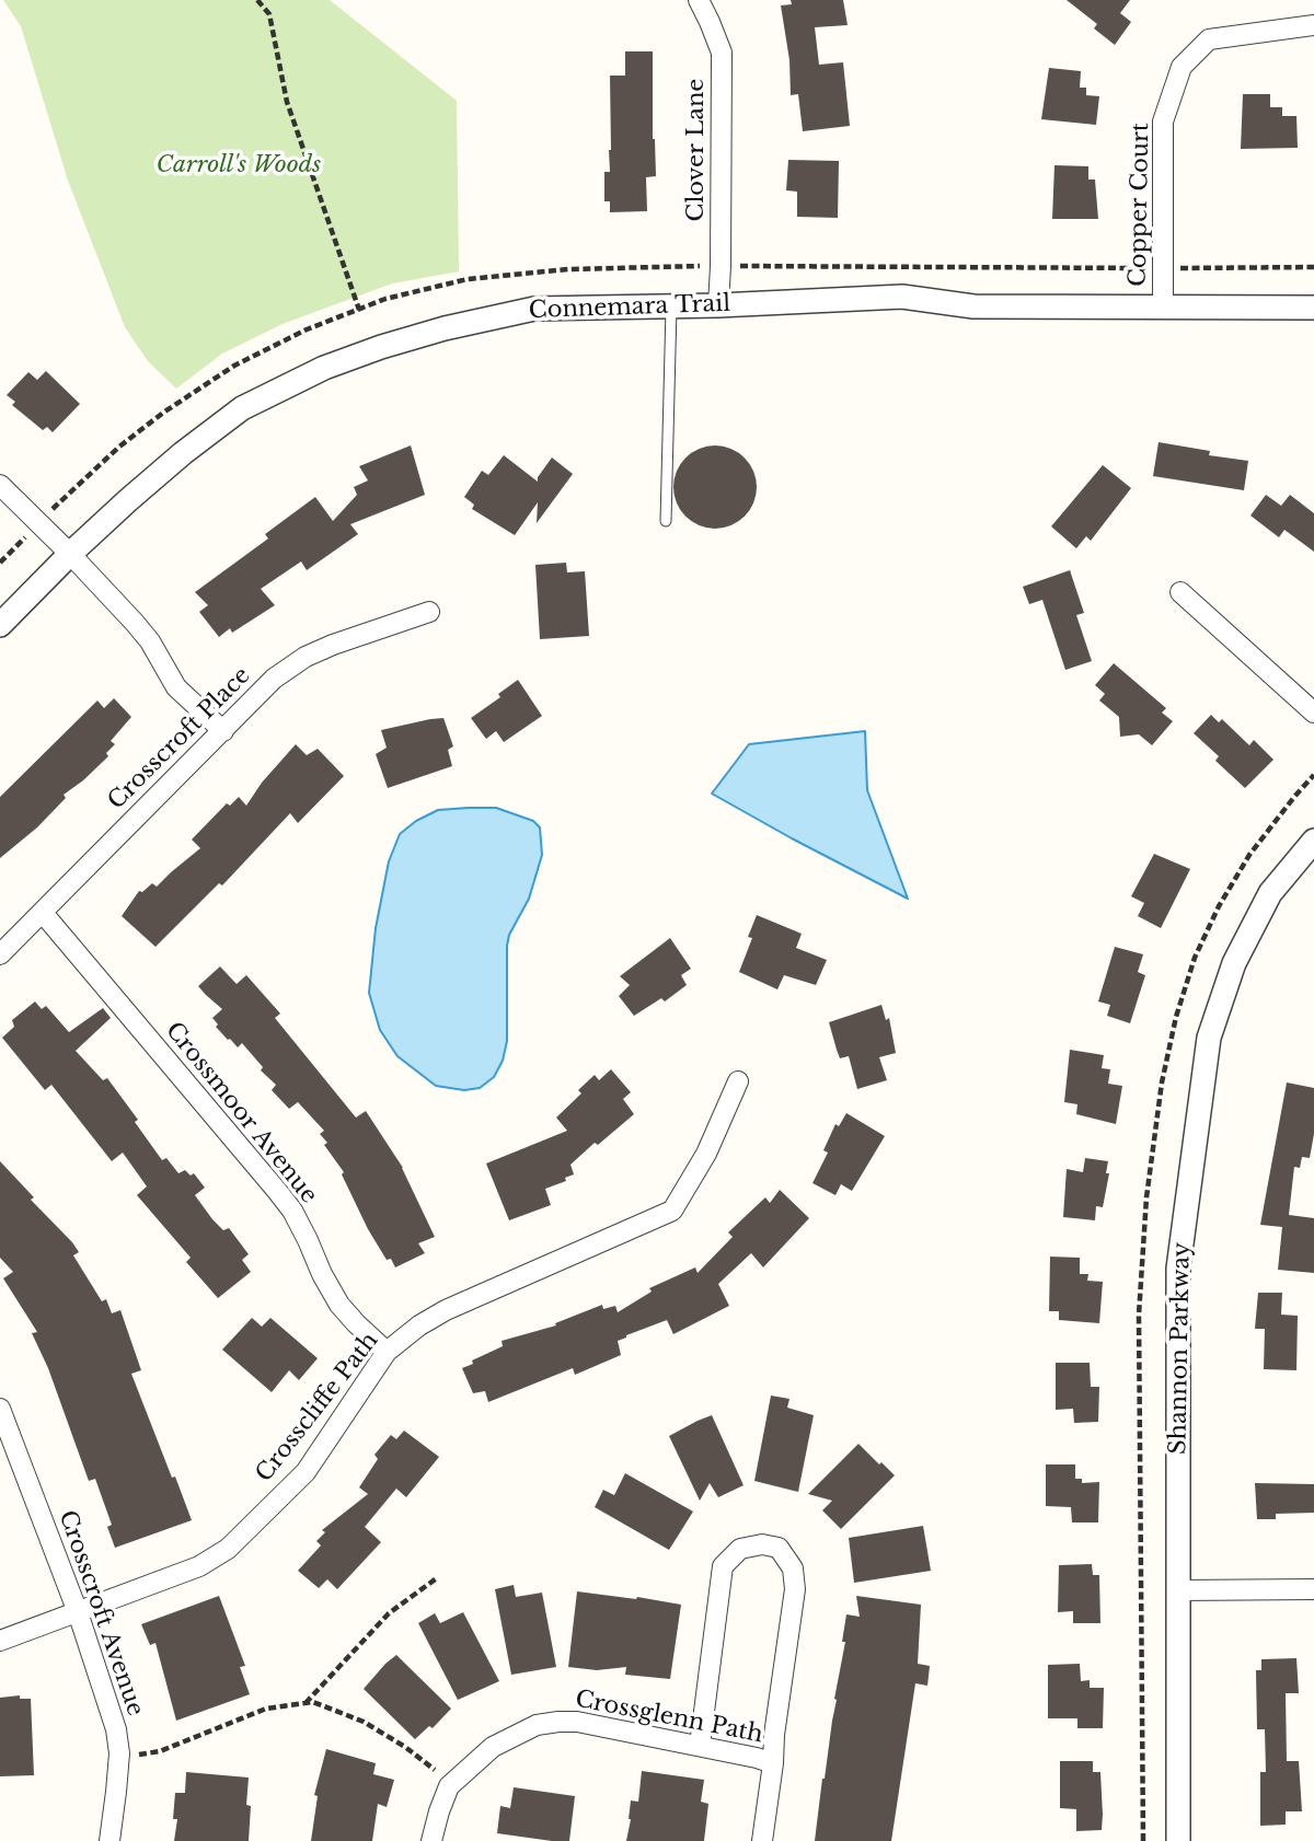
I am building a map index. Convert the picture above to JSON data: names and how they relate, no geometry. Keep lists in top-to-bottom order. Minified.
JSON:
{"streets":{"street":["Clover Lane","Copper Court","Connemara Trail","Crosscroft Place","Crossmoor Avenue","Shannon Parkway","Crosscliffe Path","Crosscroft Avenue","Crossglenn Path"]},"crossings":[["Clover Lane","Connemara Trail"],["Copper Court","Connemara Trail"],["Crosscroft Place","Crossmoor Avenue"],["Crossmoor Avenue","Crosscliffe Path"],["Crosscliffe Path","Crosscroft Avenue"]],"parks":["Carroll's Woods"]}
